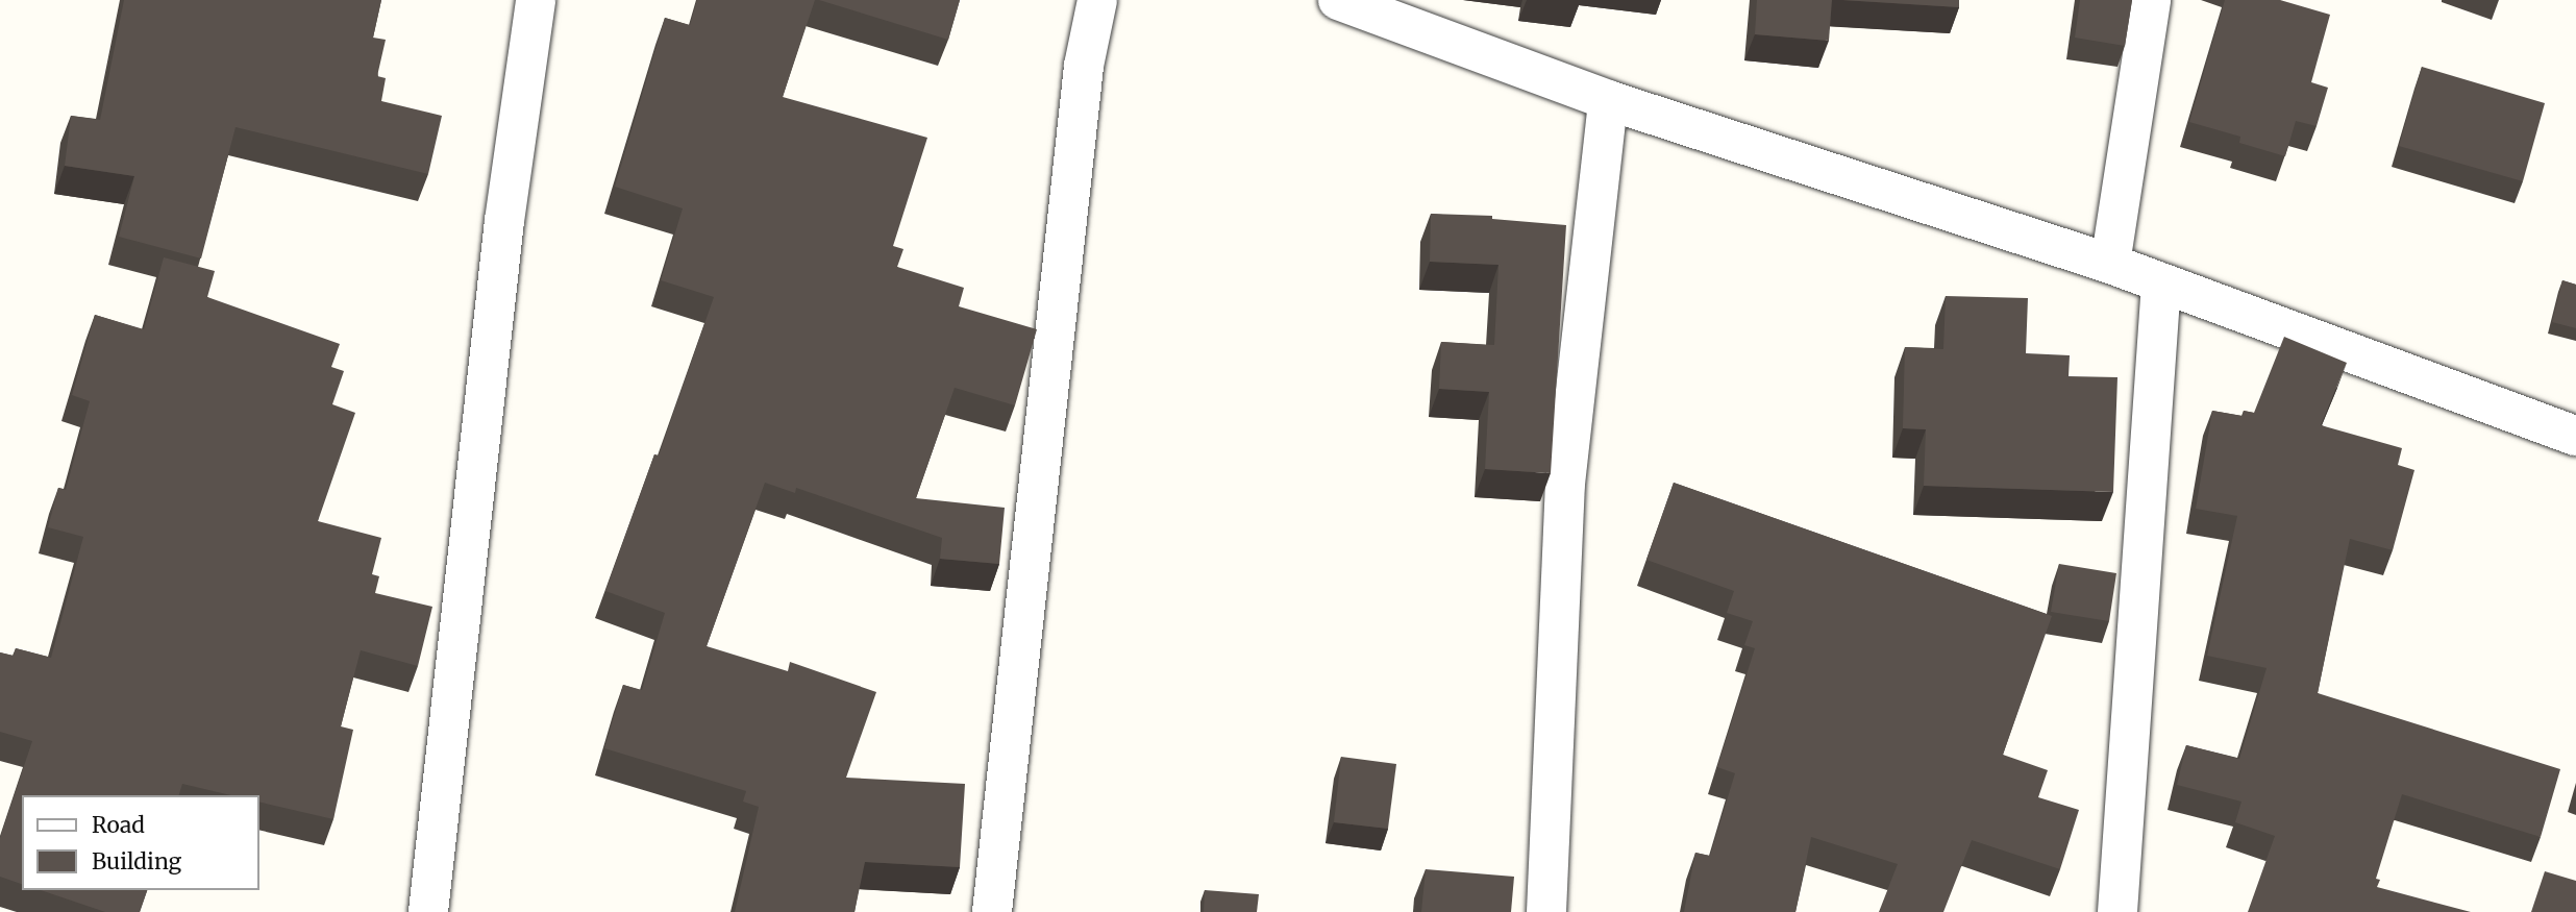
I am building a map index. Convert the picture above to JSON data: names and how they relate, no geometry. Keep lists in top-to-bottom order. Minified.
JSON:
{"legend":["Road","Building"]}
